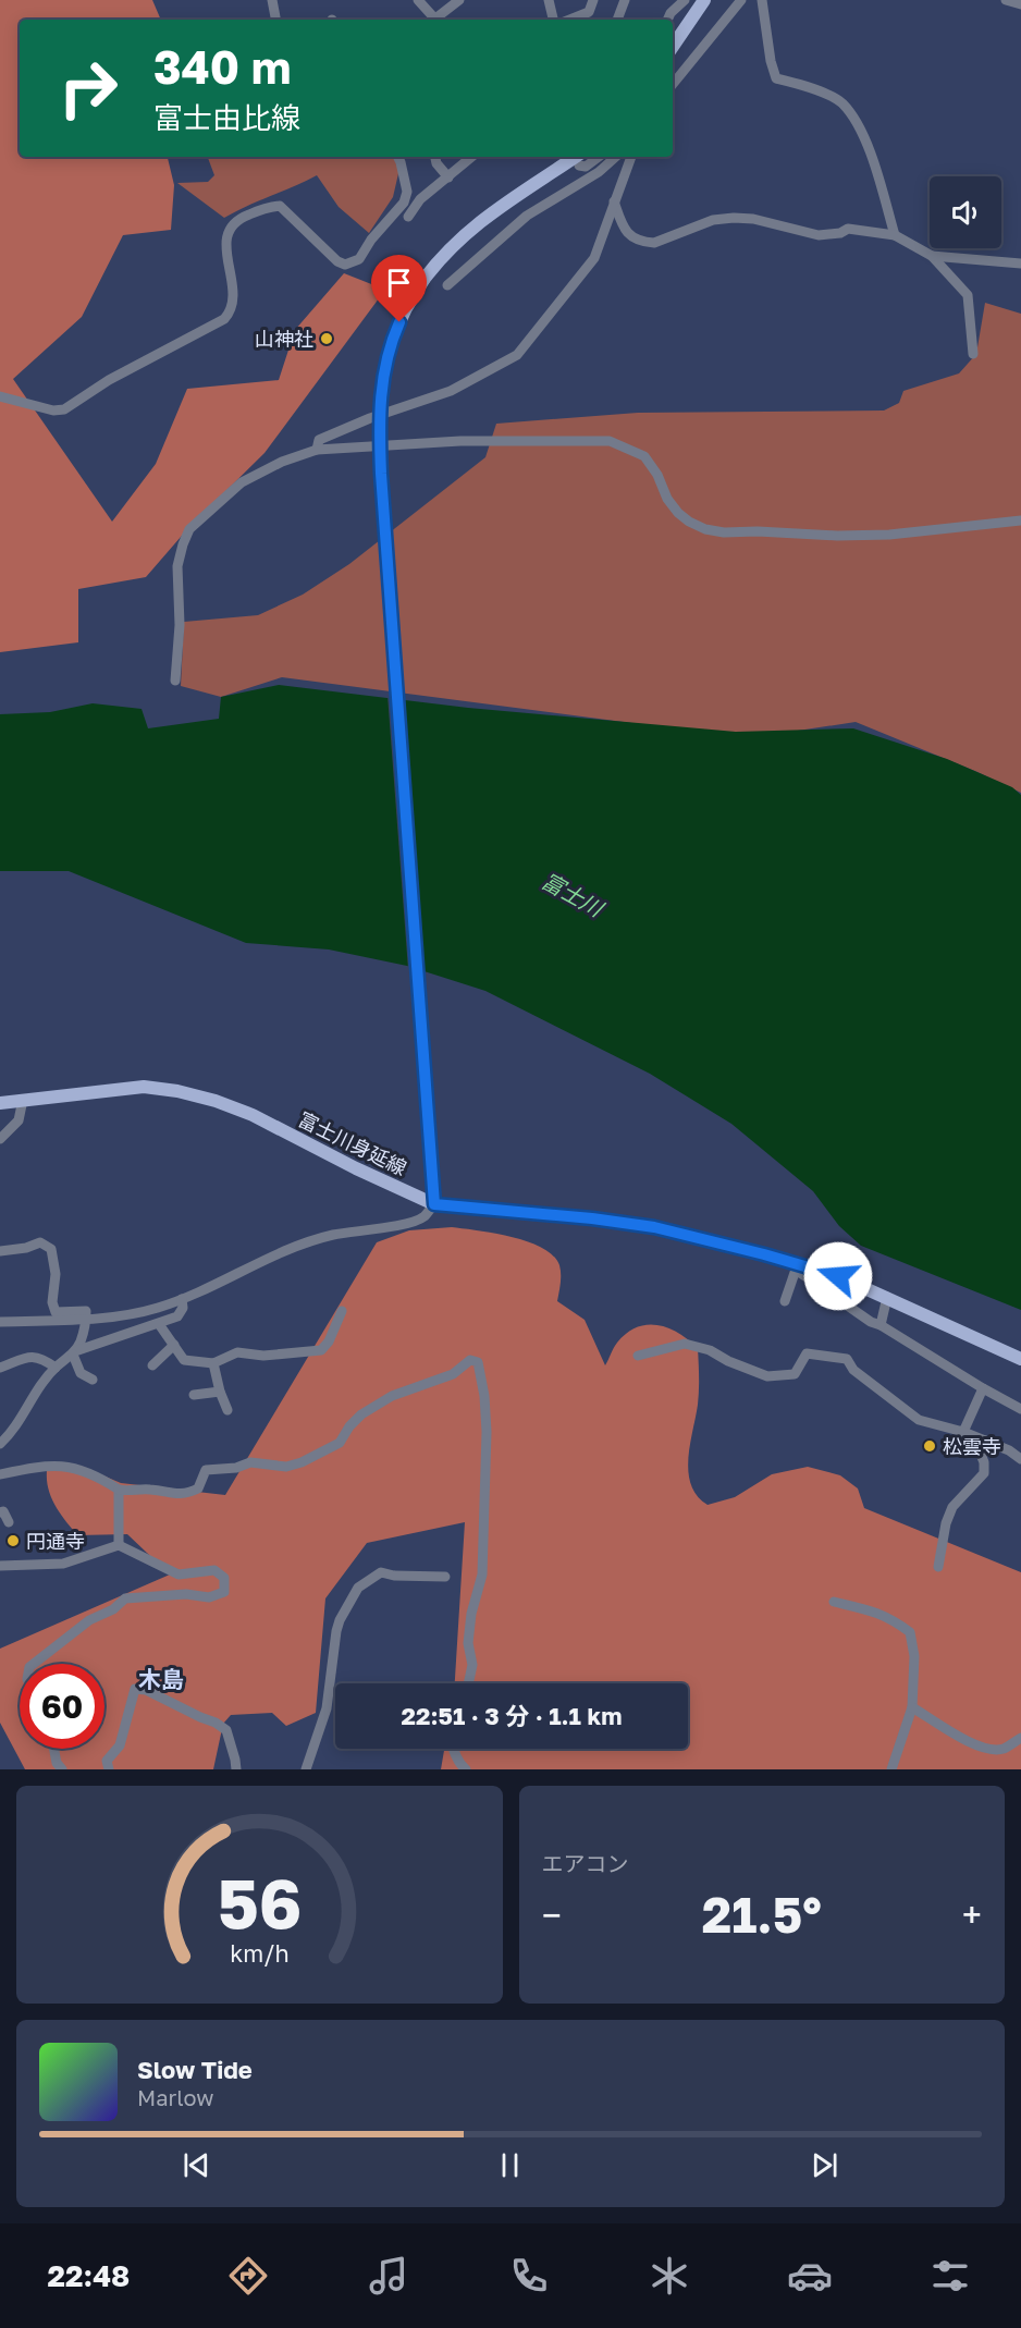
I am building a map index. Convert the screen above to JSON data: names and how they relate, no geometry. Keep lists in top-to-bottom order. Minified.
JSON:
{"streets":{"main road":["富士川身延線"]},"districts":["木島"],"water":["富士川"],"places":["山神社","松雲寺","円通寺"],"page":{"turn":["340 m","富士由比線"],"limit":"60","trip":"22:51 · 3 分 · 1.1 km","tile":"エアコン","heat":["−","21.5°","+"],"song":["Slow Tide","Marlow"],"tabs":"22:48","gauge":["56","km/h"]}}
